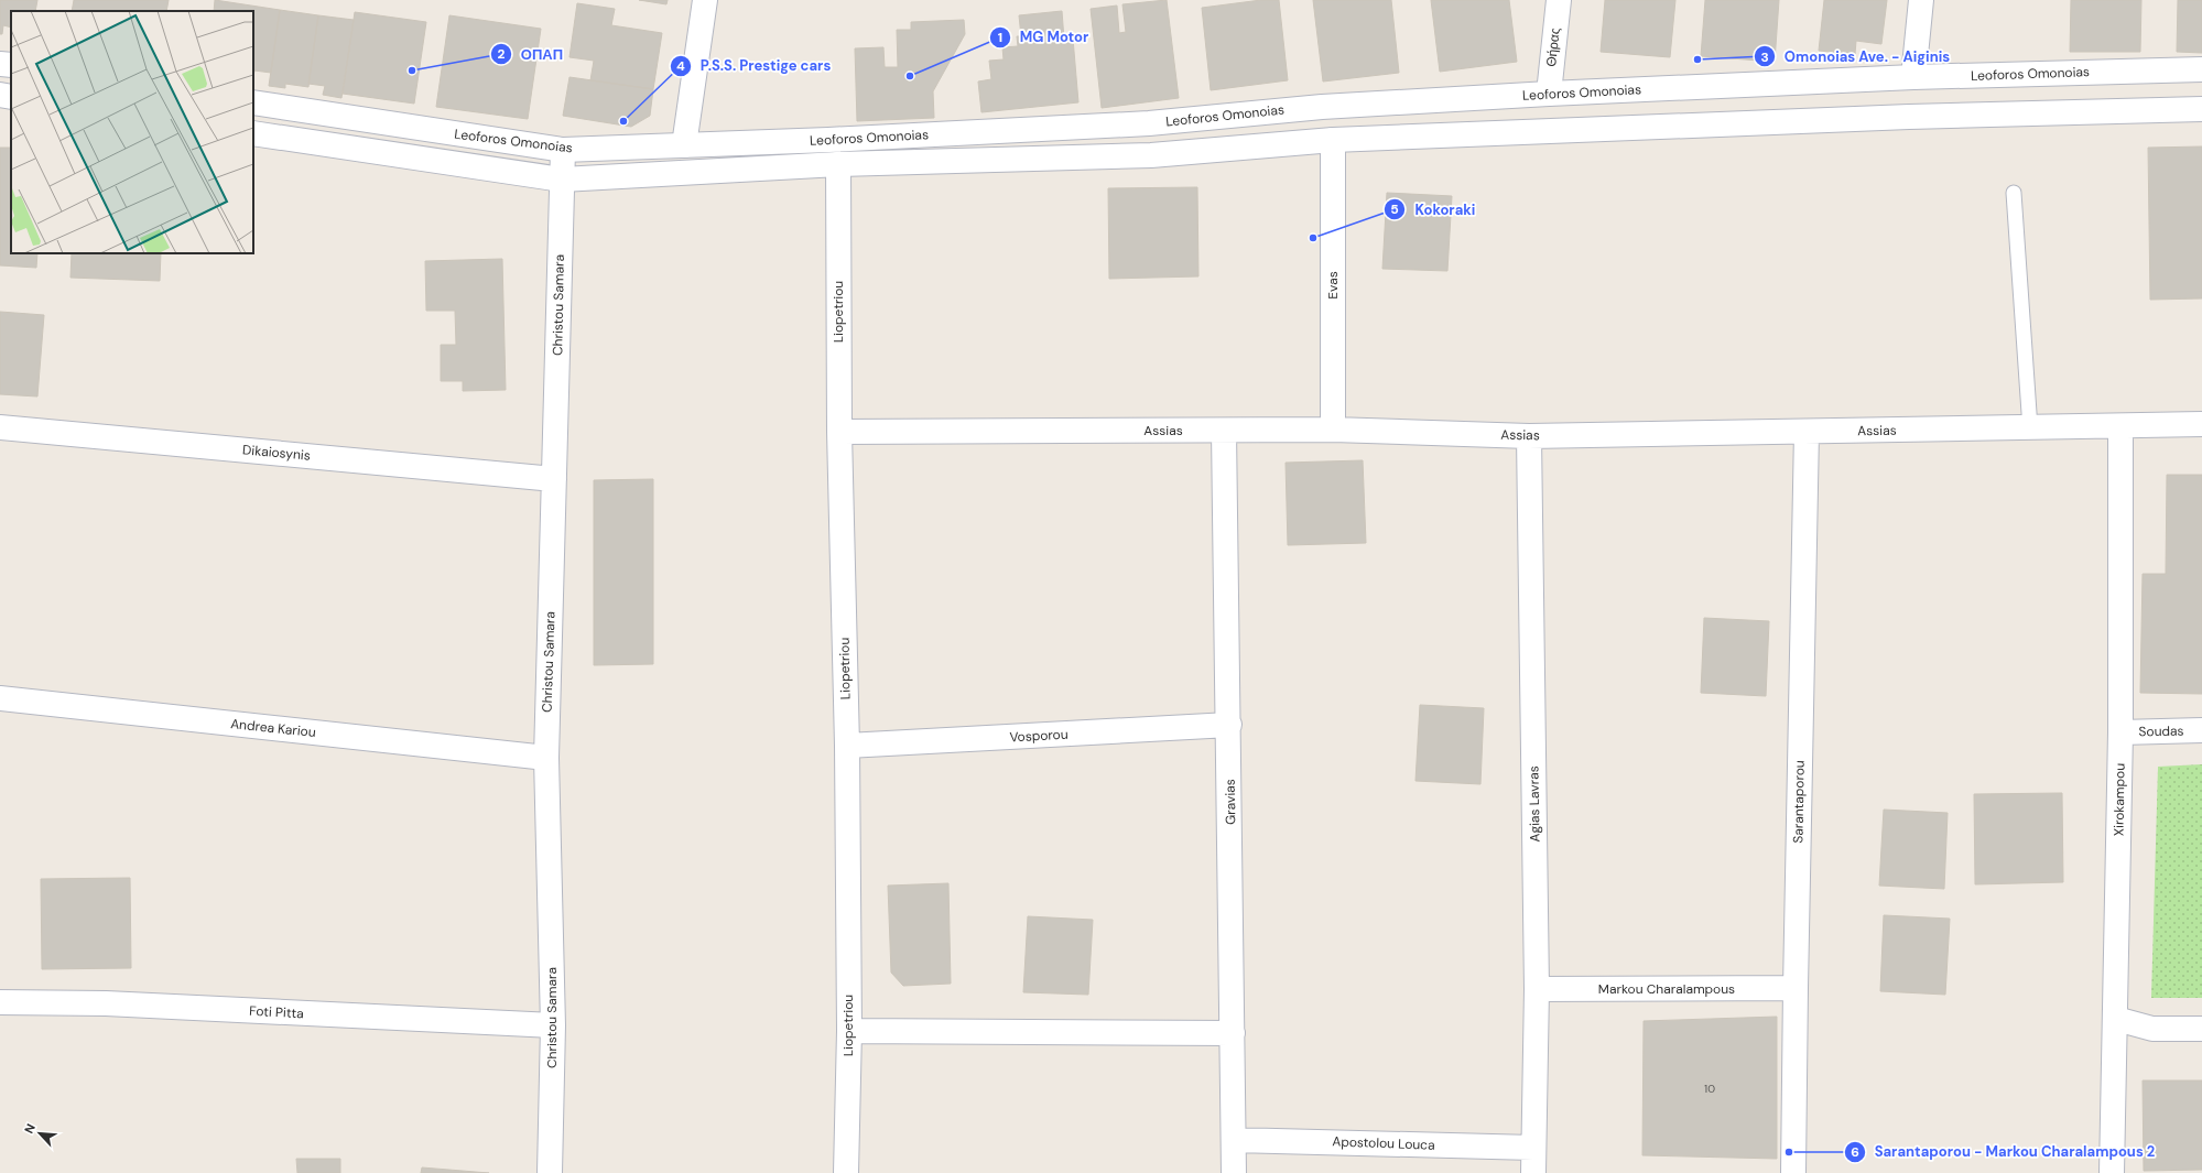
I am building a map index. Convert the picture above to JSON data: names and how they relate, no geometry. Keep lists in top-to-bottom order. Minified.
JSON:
{"streets":{"street":["Θήρας","Leoforos Omonoias","Evas","Christou Samara","Liopetriou","Assias","Dikaiosynis","Andrea Kariou","Soudas","Vosporou","Xirokampou","Gravias","Sarantaporou","Agias Lavras","Markou Charalampous","Foti Pitta","Apostolou Louca"]},"crossings":[["Θήρας","Leoforos Omonoias"],["Leoforos Omonoias","Evas"],["Leoforos Omonoias","Christou Samara"],["Leoforos Omonoias","Liopetriou"],["Evas","Assias"],["Christou Samara","Dikaiosynis"],["Christou Samara","Andrea Kariou"],["Christou Samara","Foti Pitta"],["Liopetriou","Assias"],["Liopetriou","Vosporou"],["Assias","Xirokampou"],["Assias","Gravias"],["Assias","Sarantaporou"],["Assias","Agias Lavras"],["Soudas","Xirokampou"],["Vosporou","Gravias"],["Gravias","Apostolou Louca"],["Sarantaporou","Markou Charalampous"],["Agias Lavras","Markou Charalampous"],["Agias Lavras","Apostolou Louca"]],"places":["Omonoias Ave. - Aiginis","ΟΠΑΠ","MG Motor","P.S.S. Prestige cars","Kokoraki","Sarantaporou - Markou Charalampous 2"],"house_numbers":["10"],"north":"top left"}
